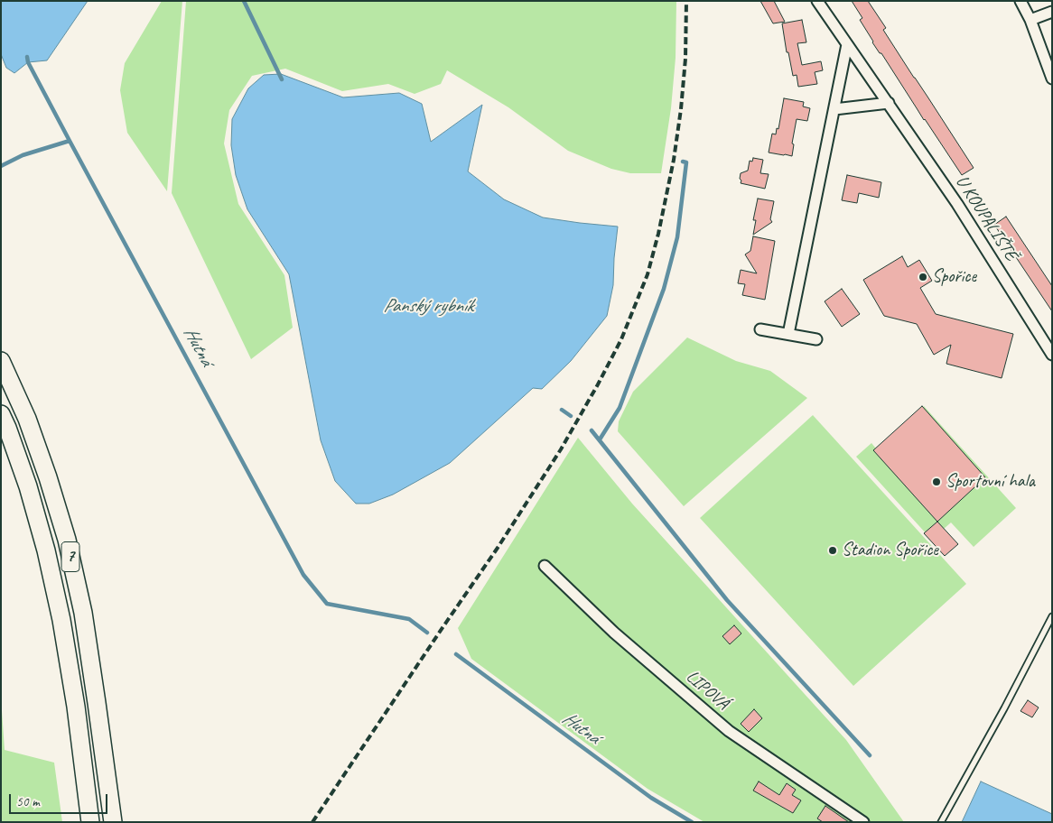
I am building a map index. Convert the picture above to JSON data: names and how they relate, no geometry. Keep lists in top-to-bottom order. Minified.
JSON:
{"streets":{"highway":["7"],"street":["U KOUPALIŠTĚ","LIPOVÁ"]},"water":["Panský rybník","Hutná"],"places":["Spořice","Sportovní hala","Stadion Spořice"],"scale_bar":"50 m"}
